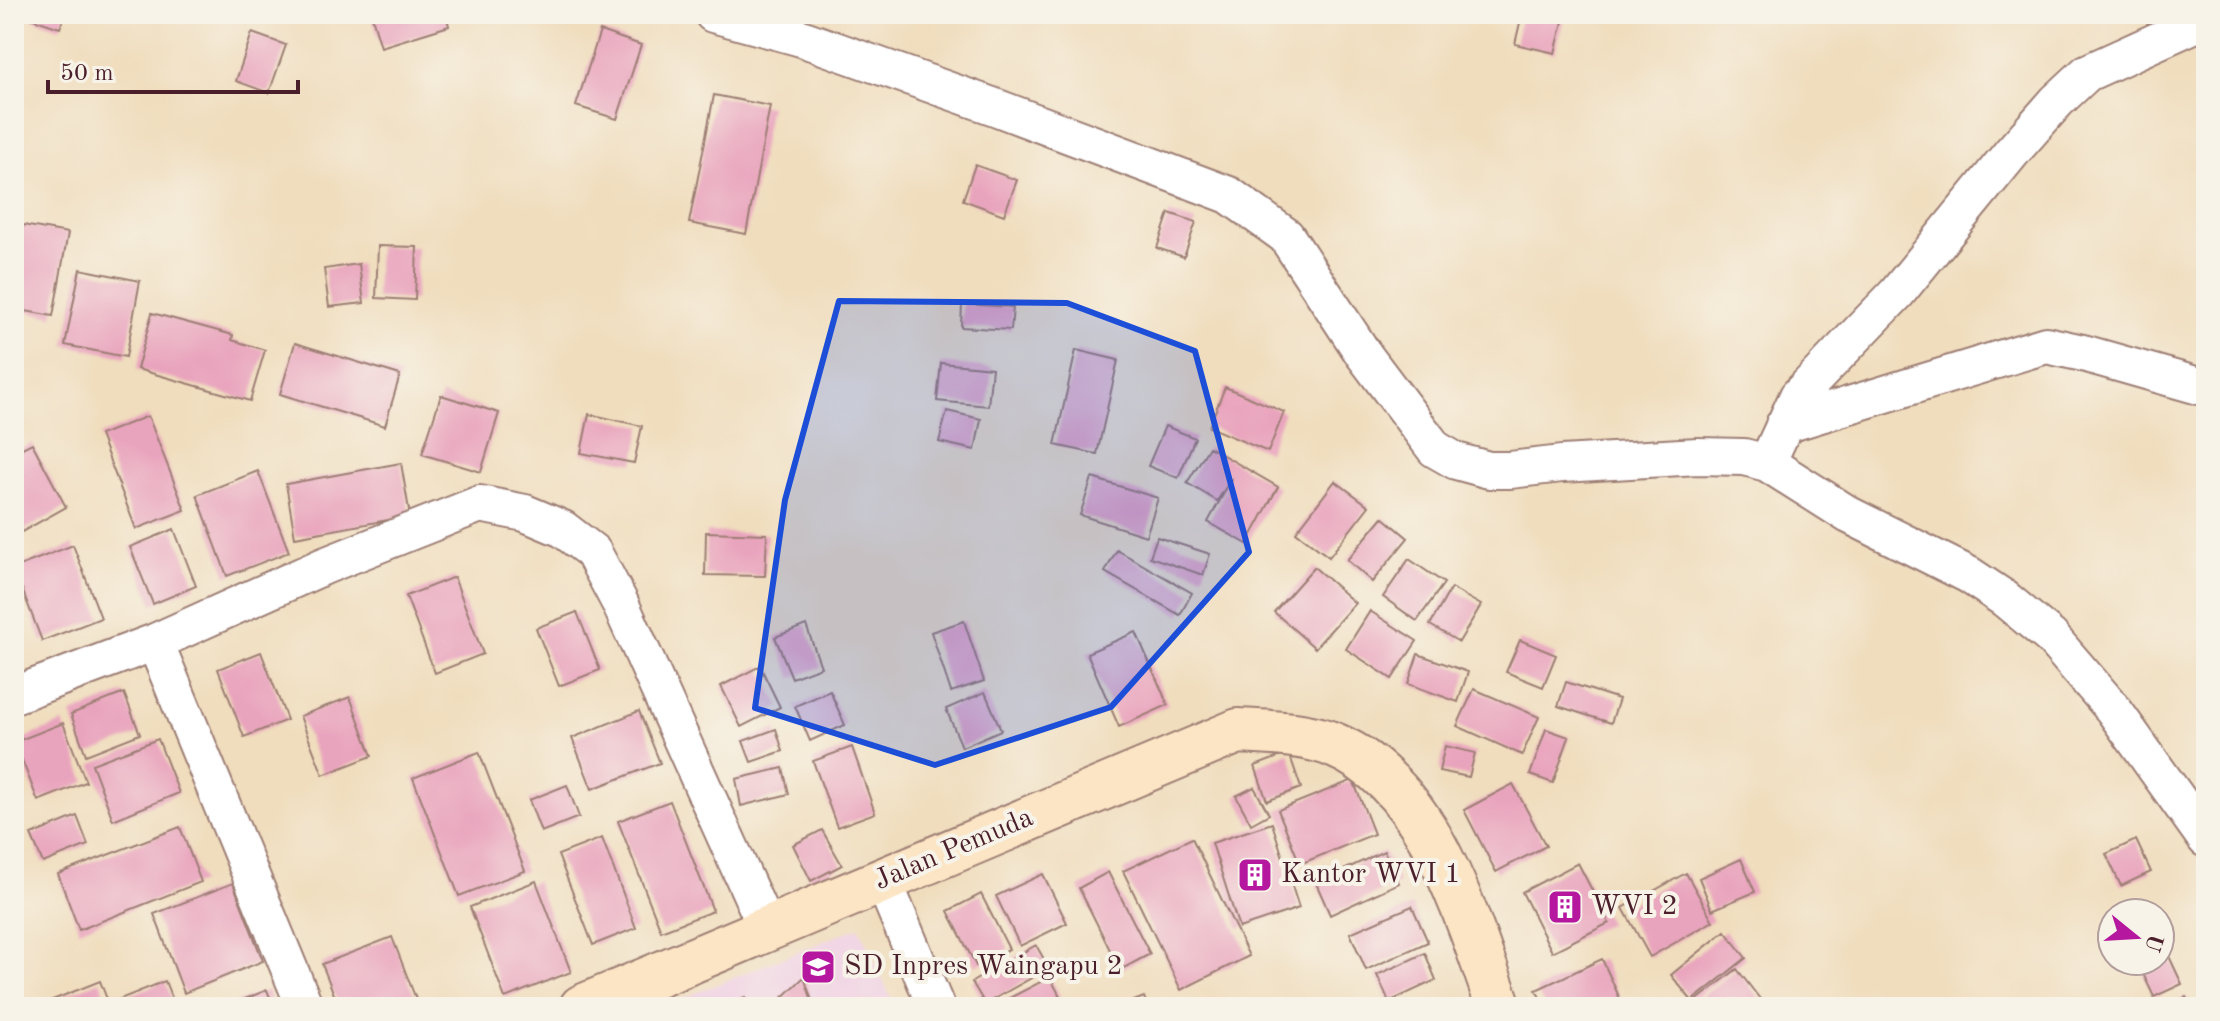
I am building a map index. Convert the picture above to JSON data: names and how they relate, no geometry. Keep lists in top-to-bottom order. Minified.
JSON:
{"streets":{"street":["Jalan Pemuda"]},"places":{"building":["Kantor WVI 1","WVI 2"],"school or university":["SD Inpres Waingapu 2"]},"scale_bar":"50 m","north":"right"}
